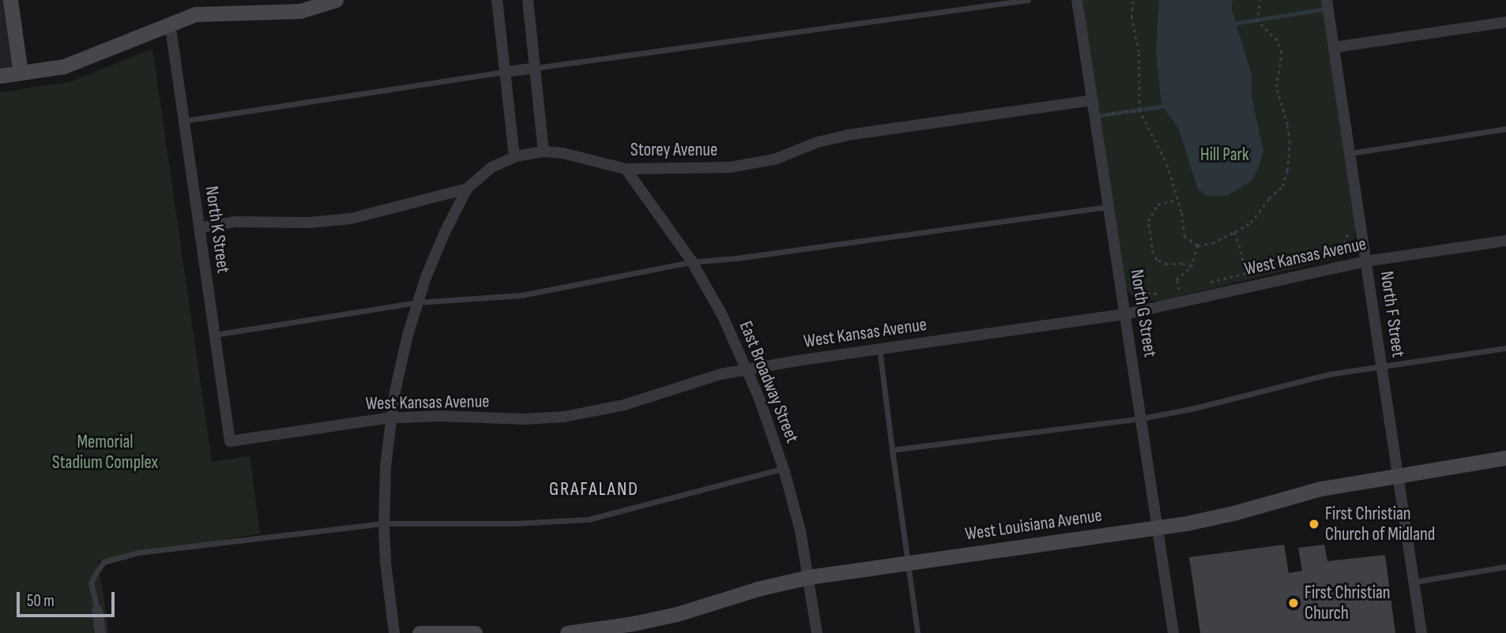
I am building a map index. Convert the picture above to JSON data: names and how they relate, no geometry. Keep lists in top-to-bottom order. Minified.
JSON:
{"streets":{"street":["Storey Avenue","North K Street","West Kansas Avenue","North G Street","North F Street","East Broadway Street","West Louisiana Avenue"]},"crossings":[["Storey Avenue","North K Street"],["Storey Avenue","North G Street"],["Storey Avenue","East Broadway Street"],["North K Street","West Kansas Avenue"],["West Kansas Avenue","North G Street"],["West Kansas Avenue","North F Street"],["West Kansas Avenue","East Broadway Street"],["North G Street","West Louisiana Avenue"],["North F Street","West Louisiana Avenue"],["East Broadway Street","West Louisiana Avenue"]],"districts":["GRAFALAND"],"parks":["Hill Park","Memorial Stadium Complex"],"places":["First Christian Church of Midland","First Christian Church"],"scale_bar":"50 m"}
